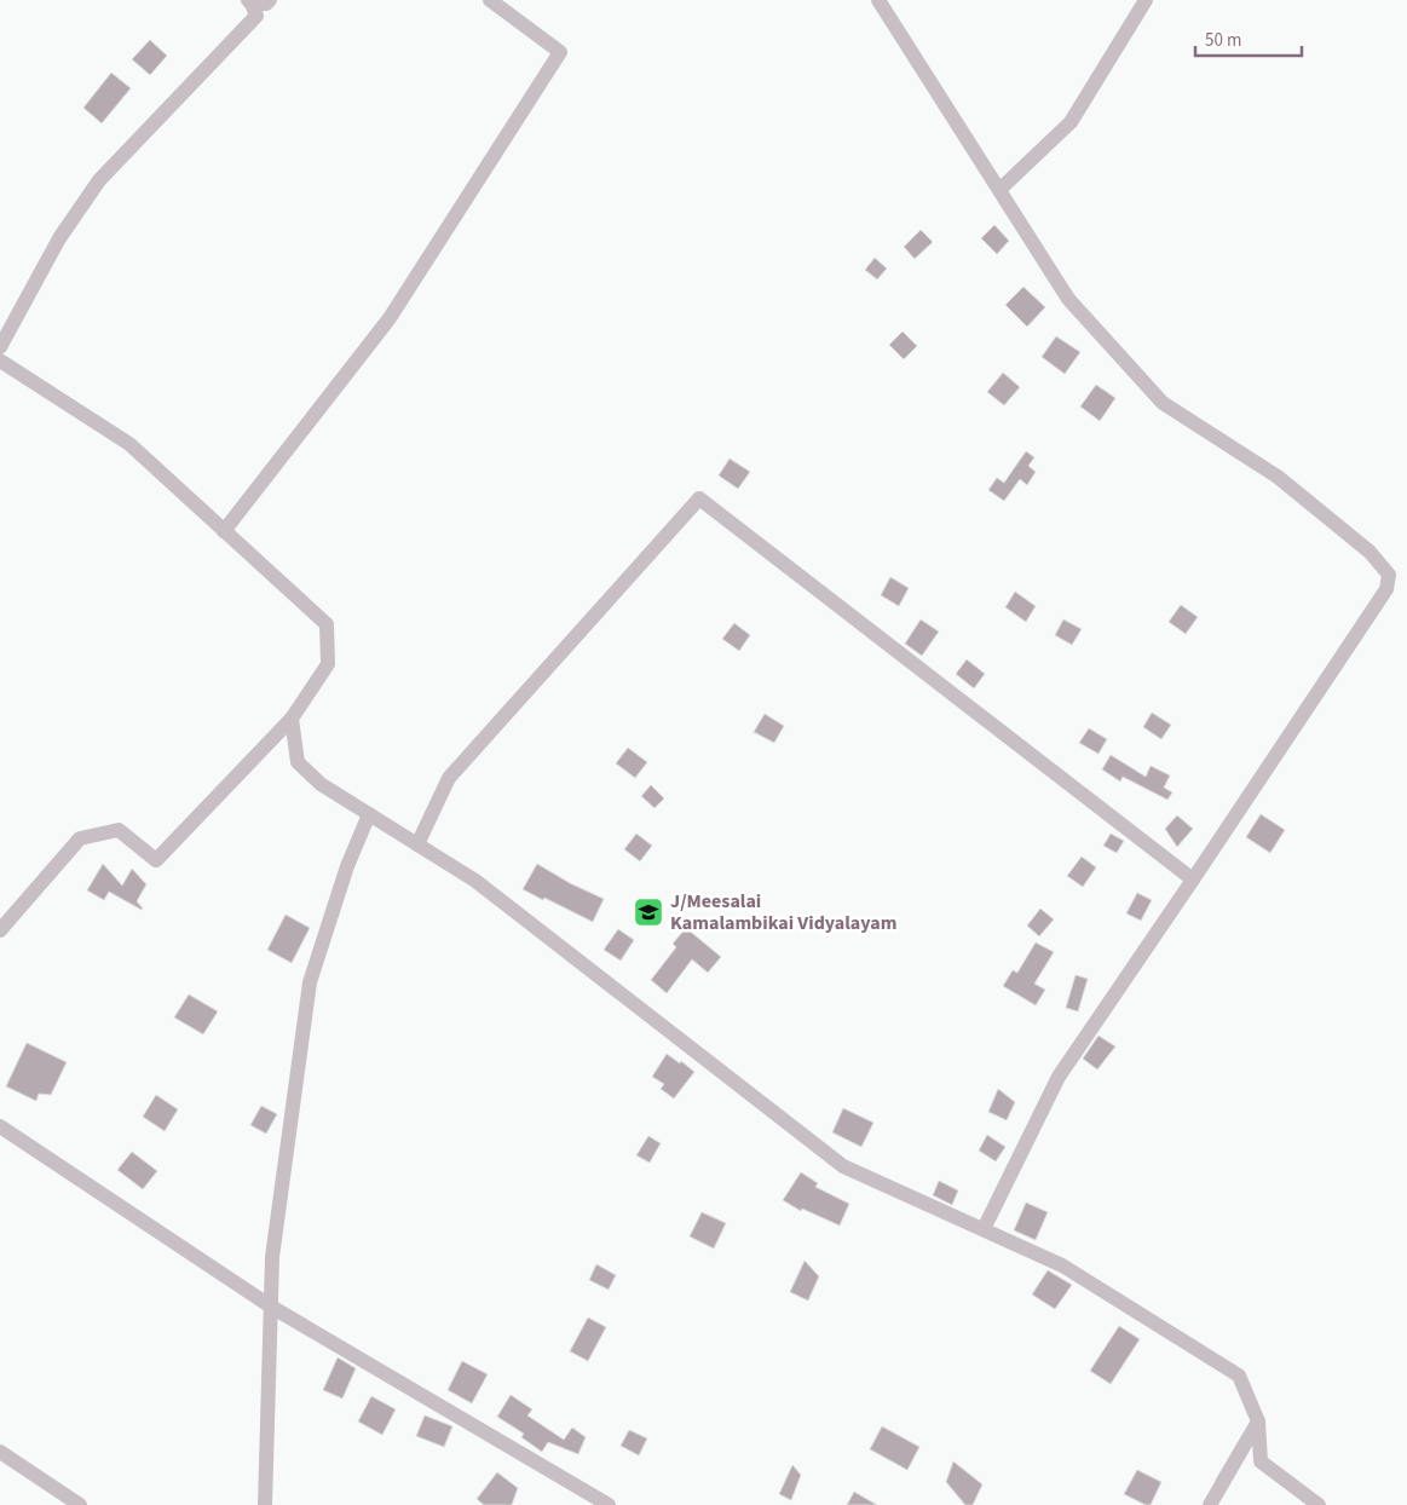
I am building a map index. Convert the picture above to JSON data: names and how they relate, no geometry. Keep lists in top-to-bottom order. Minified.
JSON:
{"places":{"school or university":["J/Meesalai Kamalambikai Vidyalayam"]},"scale_bar":"50 m"}
